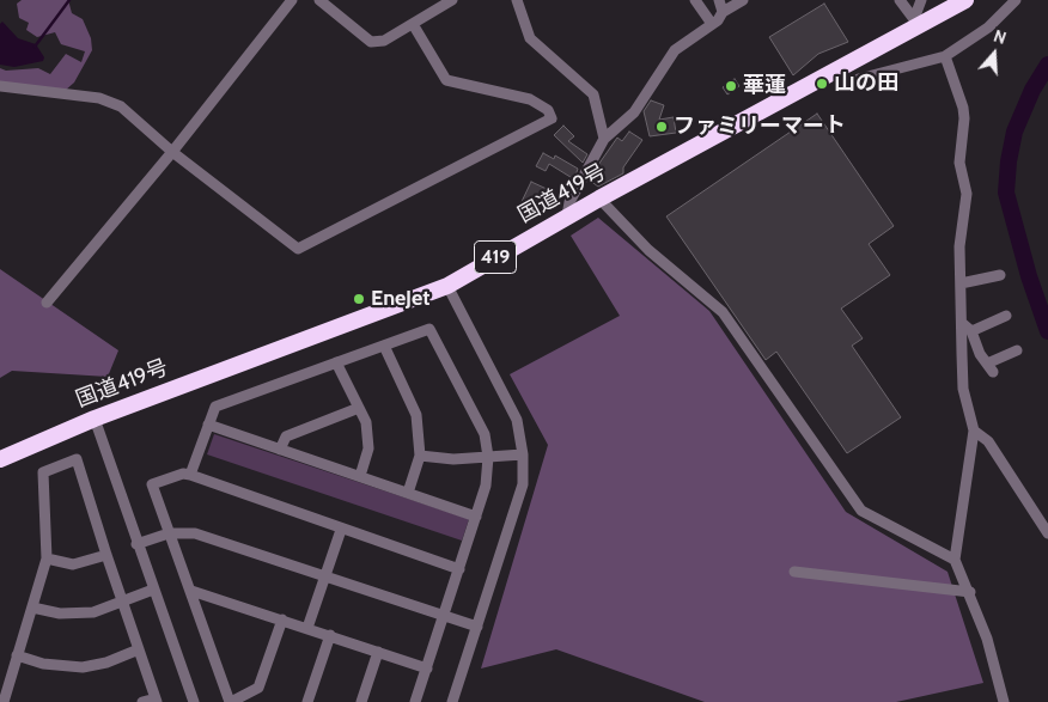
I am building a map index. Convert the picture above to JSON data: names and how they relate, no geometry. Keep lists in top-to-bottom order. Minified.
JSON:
{"streets":{"highway":["国道419号","419"]},"places":["山の田","華蓮","ファミリーマート","EneJet"],"north":"top"}
